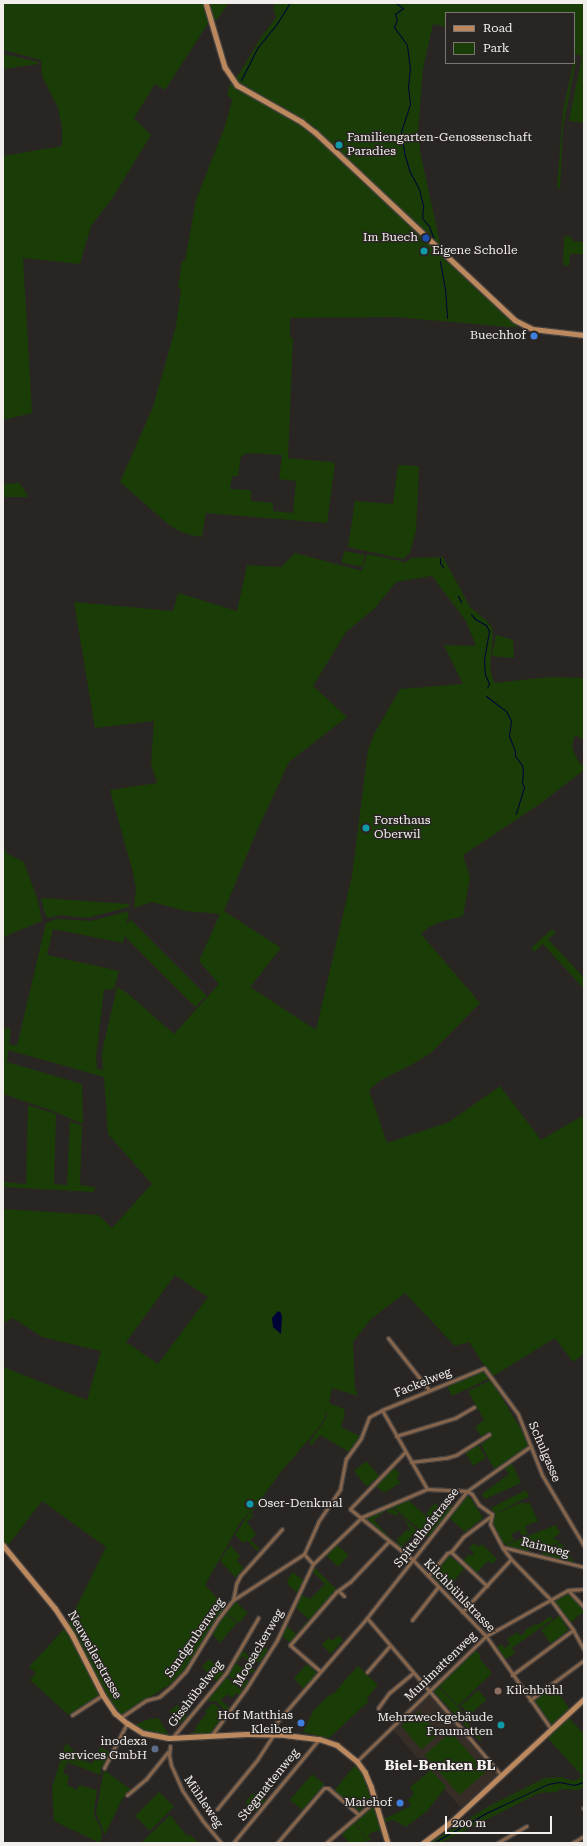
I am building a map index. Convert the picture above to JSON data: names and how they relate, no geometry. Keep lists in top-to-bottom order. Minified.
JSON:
{"streets":{"street":["Fackelweg","Schulgasse","Spittelhofstrasse","Rainweg","Kilchbühlstrasse","Sandgrubenweg","Moosackerweg","Neuweilerstrasse","Munimattenweg","Gisshübelweg","Stegmattenweg","Mühleweg"]},"crossings":[["Fackelweg","Schulgasse"],["Fackelweg","Sandgrubenweg"],["Schulgasse","Spittelhofstrasse"],["Spittelhofstrasse","Kilchbühlstrasse"],["Spittelhofstrasse","Neuweilerstrasse"],["Kilchbühlstrasse","Munimattenweg"],["Sandgrubenweg","Neuweilerstrasse"],["Moosackerweg","Neuweilerstrasse"],["Neuweilerstrasse","Munimattenweg"],["Neuweilerstrasse","Gisshübelweg"],["Neuweilerstrasse","Stegmattenweg"],["Neuweilerstrasse","Mühleweg"],["Gisshübelweg","Mühleweg"]],"districts":["Biel-Benken BL"],"places":["Familiengarten-Genossenschaft Paradies","Im Buech","Eigene Scholle","Buechhof","Forsthaus Oberwil","Oser-Denkmal","Kilchbühl","Hof Matthias Kleiber","Mehrzweckgebäude Fraumatten","inodexa services GmbH","Maiehof"],"legend":["Road","Park"],"scale_bar":"200 m"}
